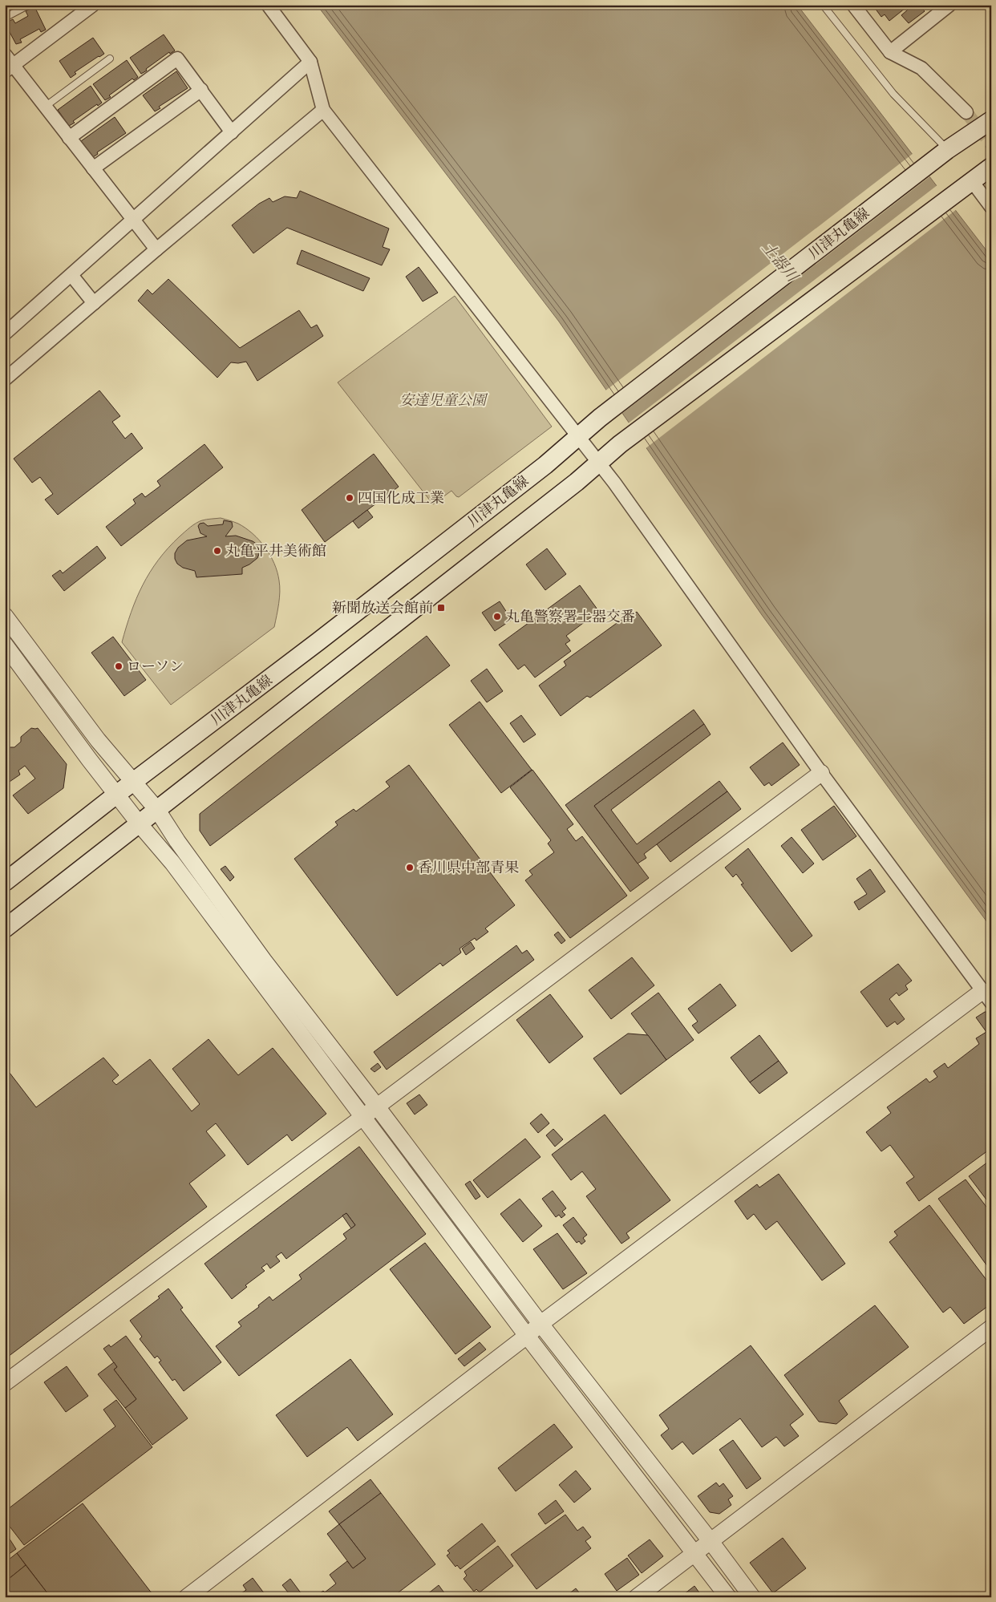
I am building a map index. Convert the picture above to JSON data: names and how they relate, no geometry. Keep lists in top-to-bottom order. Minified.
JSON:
{"streets":{"main road":["川津丸亀線"]},"water":["土器川"],"parks":["安達児童公園"],"places":{"other":["四国化成工業","丸亀平井美術館","丸亀警察署土器交番","ローソン","香川県中部青果"],"transit":["新聞放送会館前"]}}
